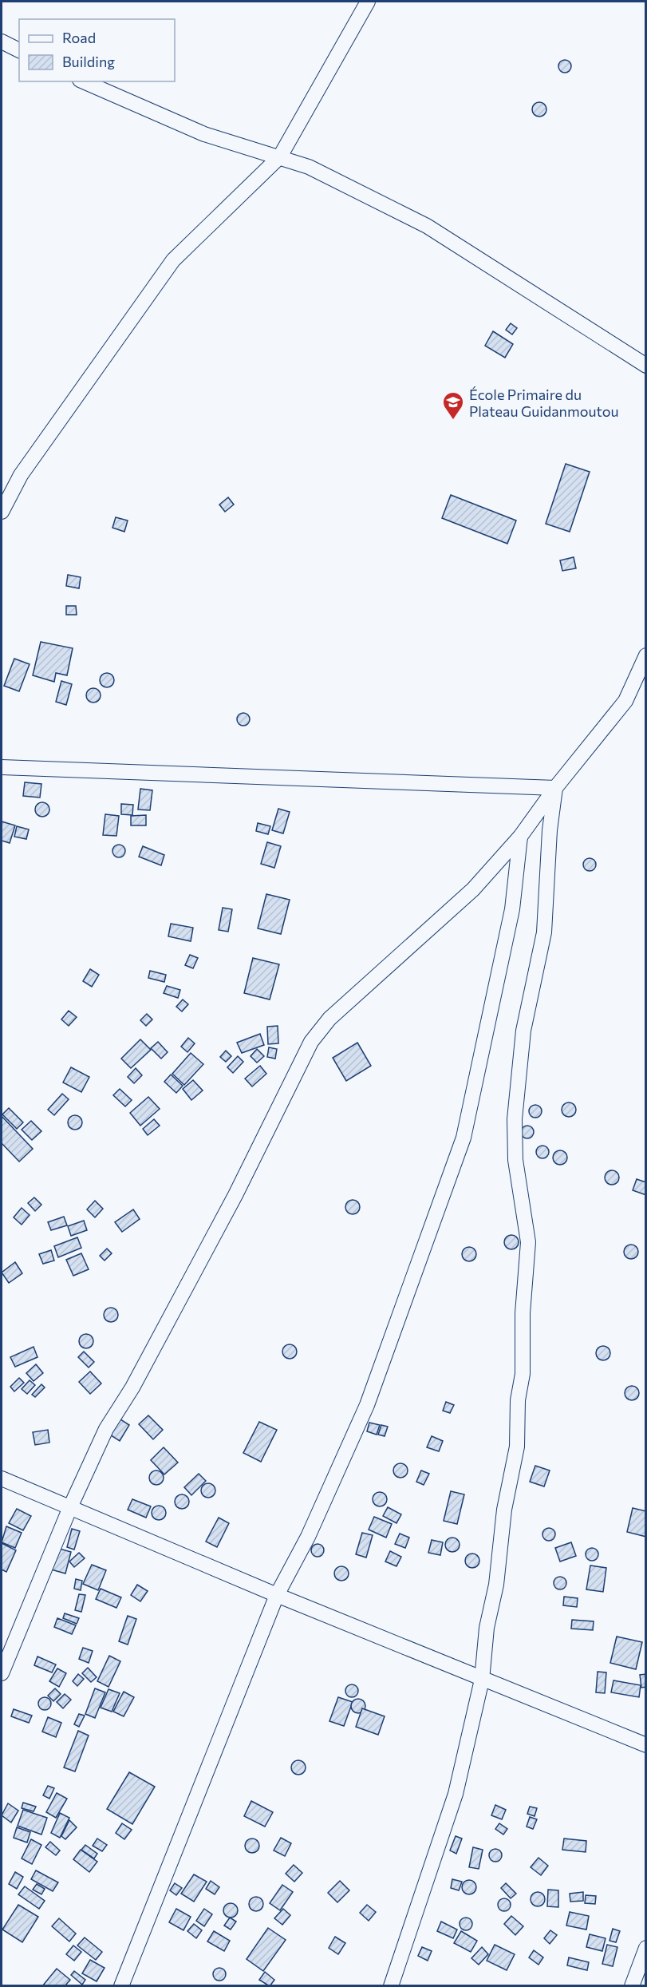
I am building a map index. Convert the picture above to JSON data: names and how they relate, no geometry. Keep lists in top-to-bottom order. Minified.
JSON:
{"places":{"school or university":["École Primaire du Plateau Guidanmoutou"]},"legend":["Road","Building"]}
